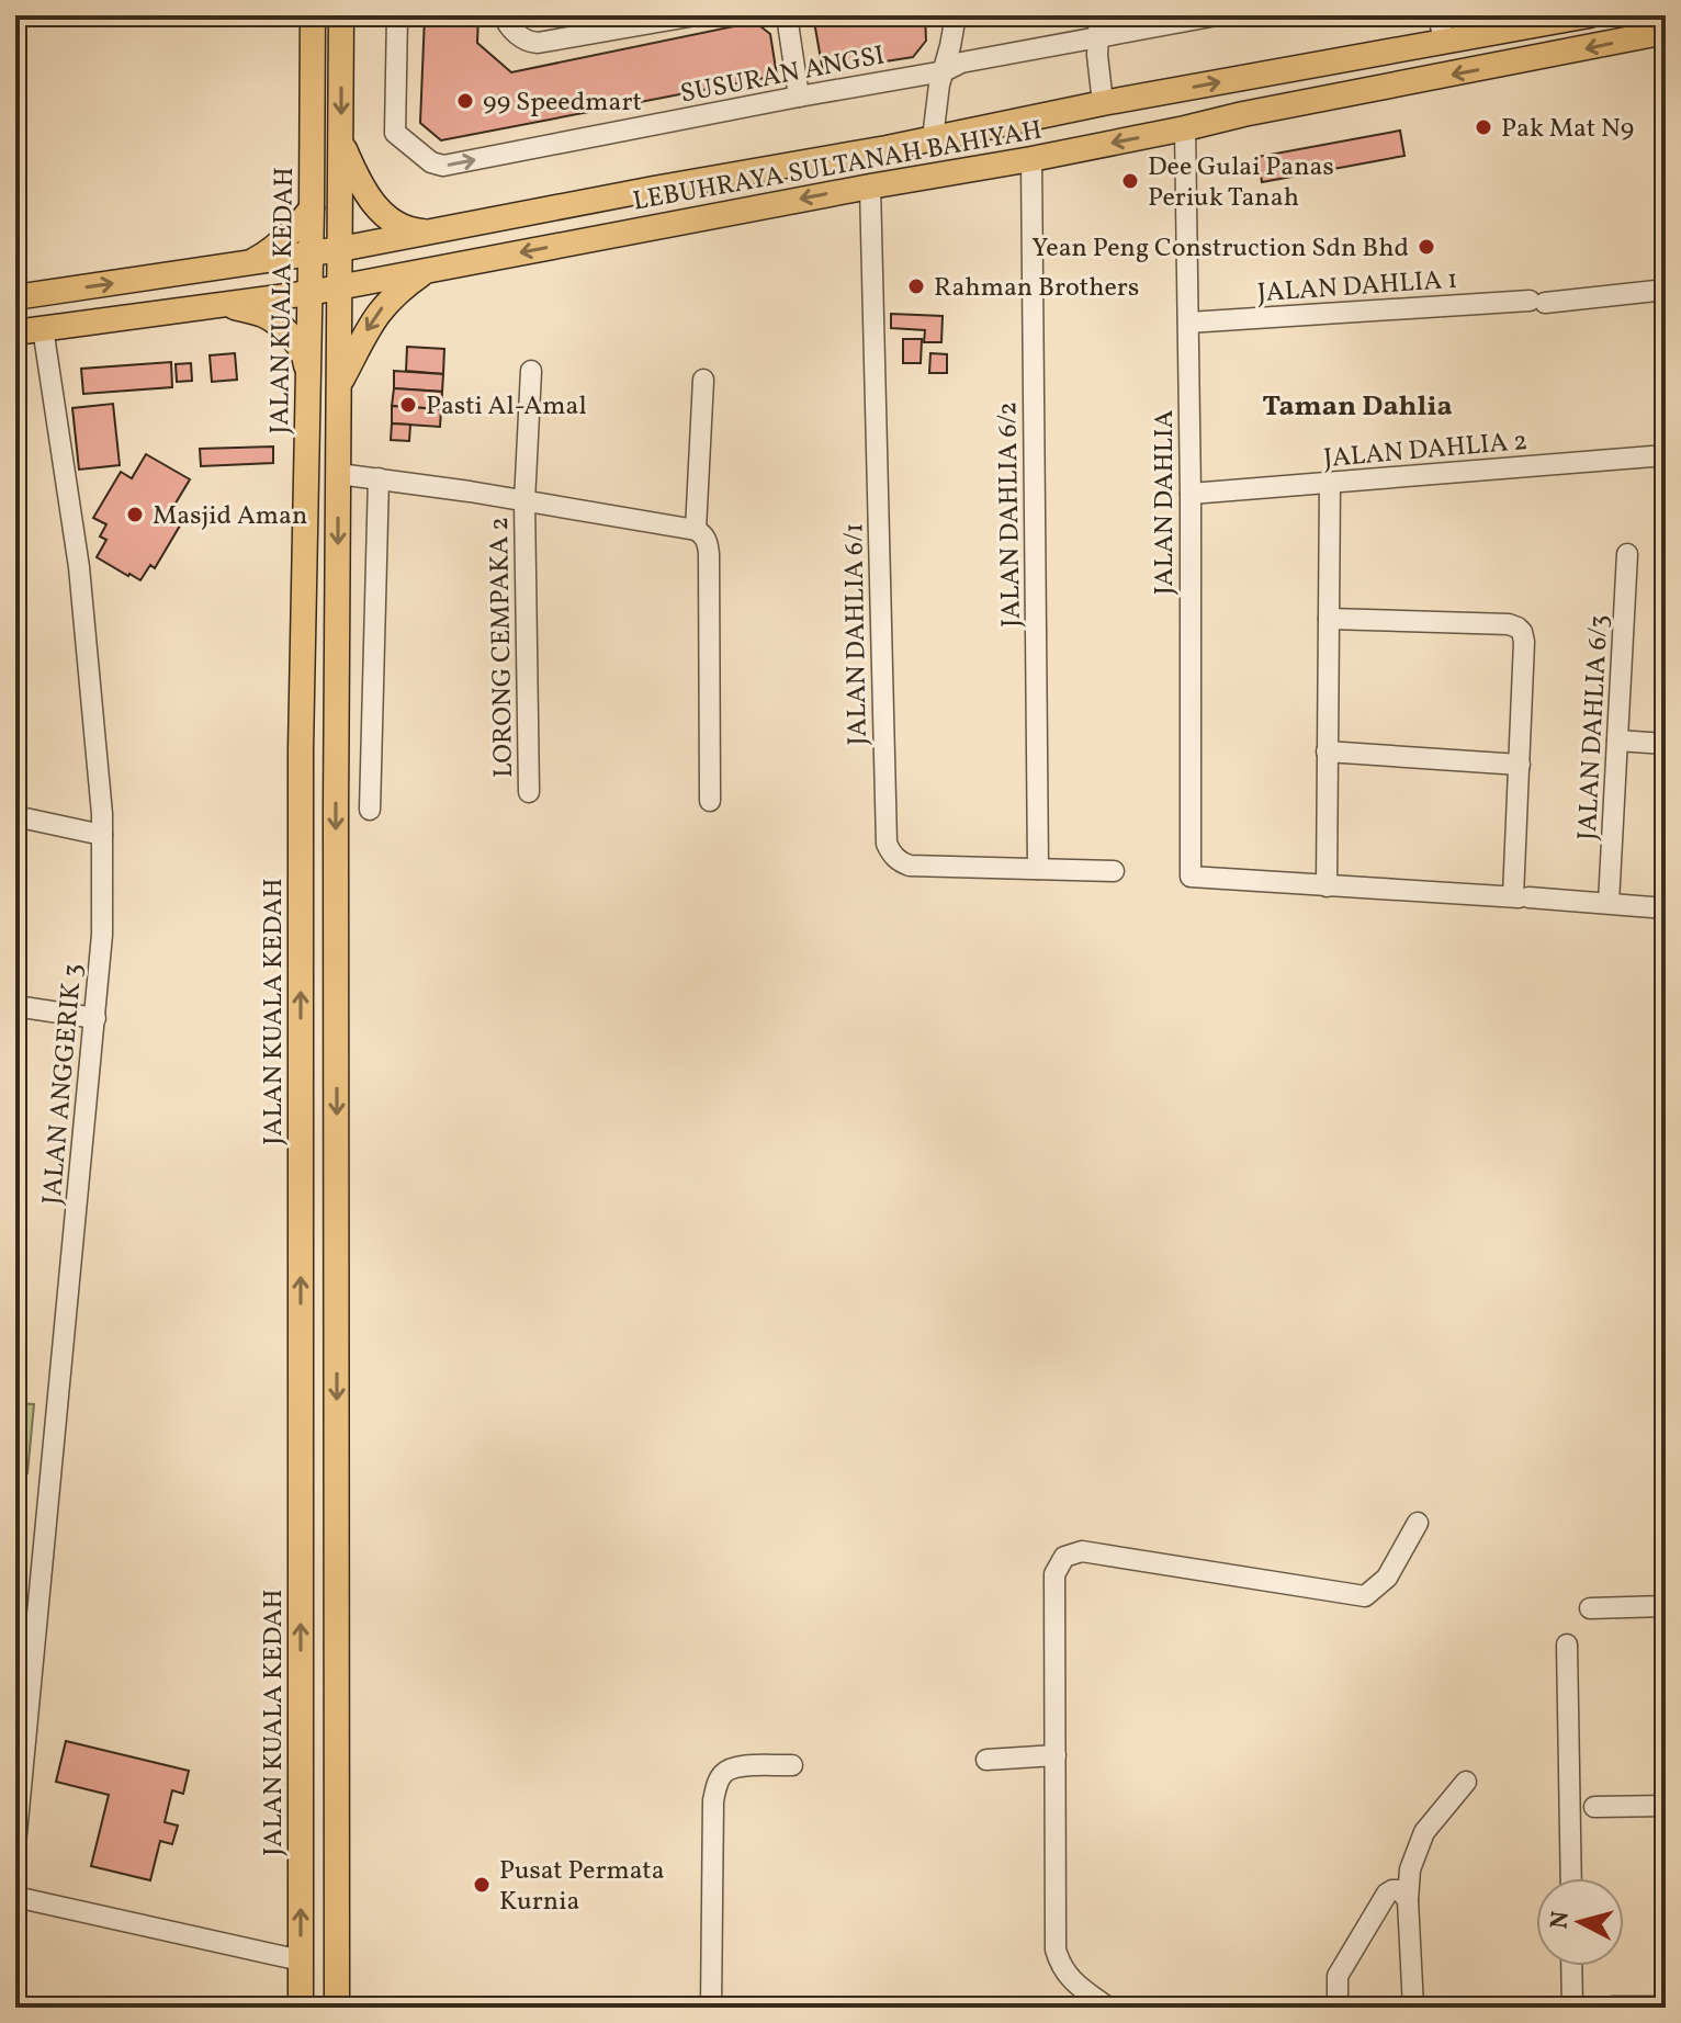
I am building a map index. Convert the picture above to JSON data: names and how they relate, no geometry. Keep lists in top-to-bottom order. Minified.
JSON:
{"streets":{"main road":["LEBUHRAYA SULTANAH BAHIYAH","JALAN KUALA KEDAH"],"street":["SUSURAN ANGSI","JALAN DAHLIA 1","JALAN DAHLIA 2","JALAN DAHLIA","JALAN DAHLIA 6/2","JALAN DAHLIA 6/1","LORONG CEMPAKA 2","JALAN DAHLIA 6/3","JALAN ANGGERIK 3"]},"crossings":[["LEBUHRAYA SULTANAH BAHIYAH","JALAN KUALA KEDAH"],["LEBUHRAYA SULTANAH BAHIYAH","JALAN DAHLIA"],["LEBUHRAYA SULTANAH BAHIYAH","JALAN DAHLIA 6/2"],["LEBUHRAYA SULTANAH BAHIYAH","JALAN DAHLIA 6/1"],["LEBUHRAYA SULTANAH BAHIYAH","JALAN ANGGERIK 3"],["JALAN DAHLIA 1","JALAN DAHLIA"],["JALAN DAHLIA 2","JALAN DAHLIA"],["JALAN DAHLIA 6/2","JALAN DAHLIA 6/1"]],"districts":["Taman Dahlia"],"places":["99 Speedmart","Pak Mat N9","Dee Gulai Panas Periuk Tanah","Yean Peng Construction Sdn Bhd","Rahman Brothers","Pasti Al-Amal","Masjid Aman","Pusat Permata Kurnia"],"north":"left"}
